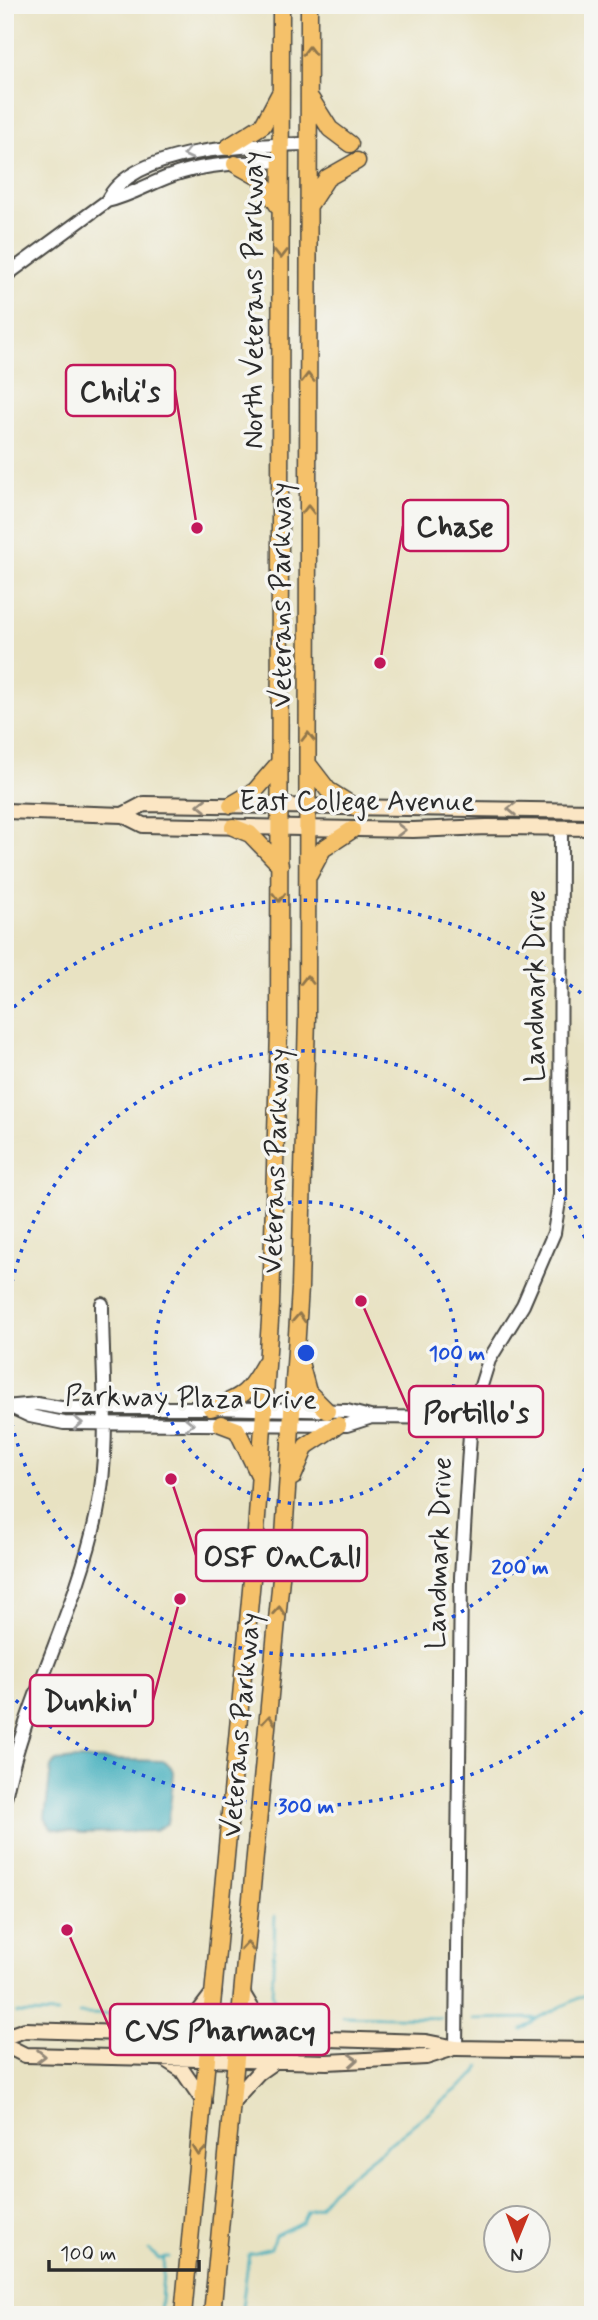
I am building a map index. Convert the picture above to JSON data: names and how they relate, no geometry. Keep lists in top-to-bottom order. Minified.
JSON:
{"streets":{"highway":["North Veterans Parkway","Veterans Parkway"],"main road":["East College Avenue"],"street":["Landmark Drive","Parkway Plaza Drive"]},"crossings":[["North Veterans Parkway","Veterans Parkway"],["North Veterans Parkway","East College Avenue"],["Veterans Parkway","East College Avenue"],["Veterans Parkway","Parkway Plaza Drive"],["East College Avenue","Landmark Drive"],["Landmark Drive","Parkway Plaza Drive"]],"one_way":["North Veterans Parkway"],"places":["Chili's","Chase","Portillo's","OSF OnCall","Dunkin'","CVS Pharmacy"],"scale_bar":"100 m","north":"bottom","rings":["100 m","200 m","300 m"]}
